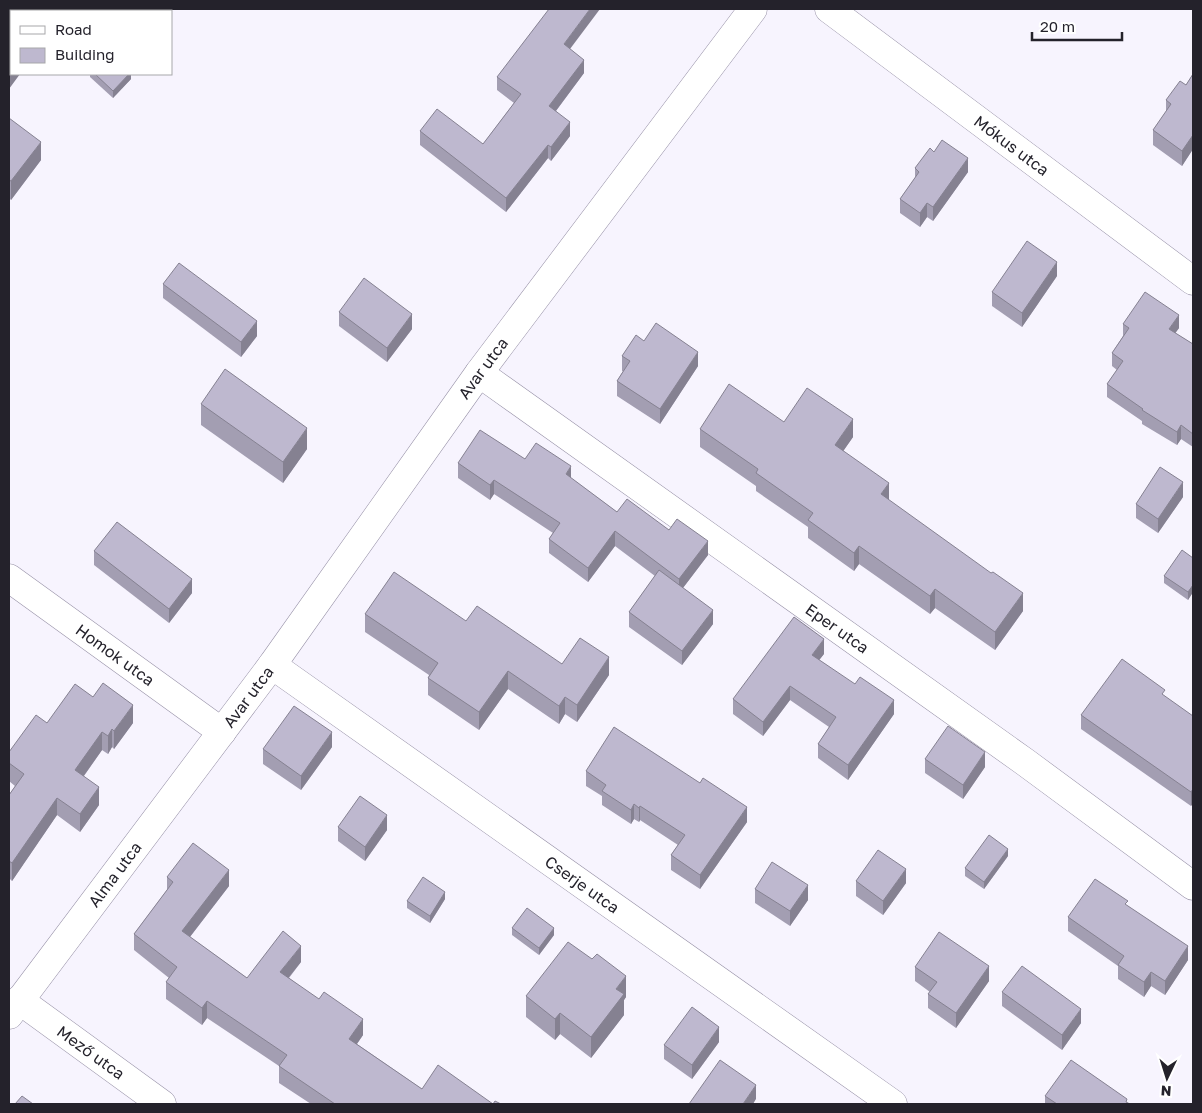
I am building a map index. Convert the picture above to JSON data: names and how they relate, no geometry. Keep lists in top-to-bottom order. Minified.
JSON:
{"streets":{"street":["Mókus utca","Avar utca","Eper utca","Homok utca","Alma utca","Cserje utca","Mező utca"]},"crossings":[["Avar utca","Eper utca"],["Avar utca","Homok utca"],["Avar utca","Alma utca"],["Avar utca","Cserje utca"],["Homok utca","Alma utca"],["Alma utca","Mező utca"]],"legend":["Road","Building"],"scale_bar":"20 m","north":"bottom"}
